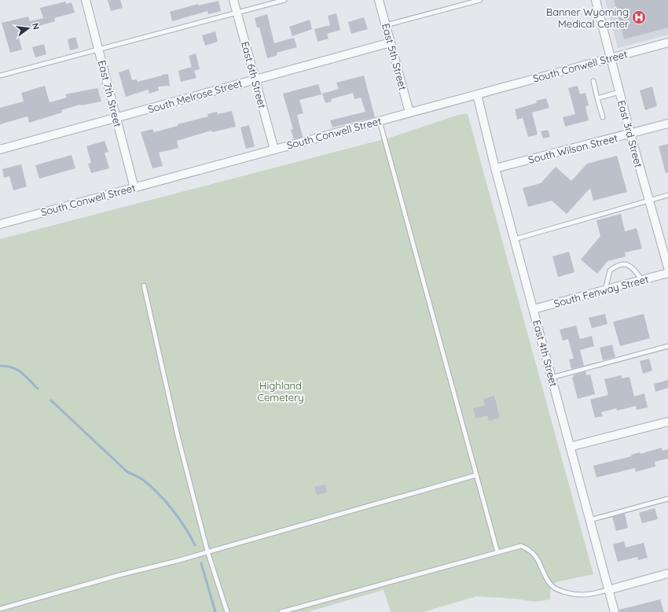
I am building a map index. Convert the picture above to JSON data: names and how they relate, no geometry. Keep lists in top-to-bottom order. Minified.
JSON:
{"streets":{"street":["East 5th Street","South Conwell Street","East 6th Street","East 7th Street","South Melrose Street","East 3rd Street","South Wilson Street","South Fenway Street","East 4th Street"]},"crossings":[["East 5th Street","South Conwell Street"],["East 5th Street","South Melrose Street"],["South Conwell Street","East 6th Street"],["South Conwell Street","East 7th Street"],["South Conwell Street","East 3rd Street"],["South Conwell Street","East 4th Street"],["East 6th Street","South Melrose Street"],["East 7th Street","South Melrose Street"],["East 3rd Street","South Wilson Street"],["South Wilson Street","East 4th Street"],["South Fenway Street","East 4th Street"]],"parks":["Highland Cemetery"],"places":{"hospital":["Banner Wyoming Medical Center"]},"north":"right"}
